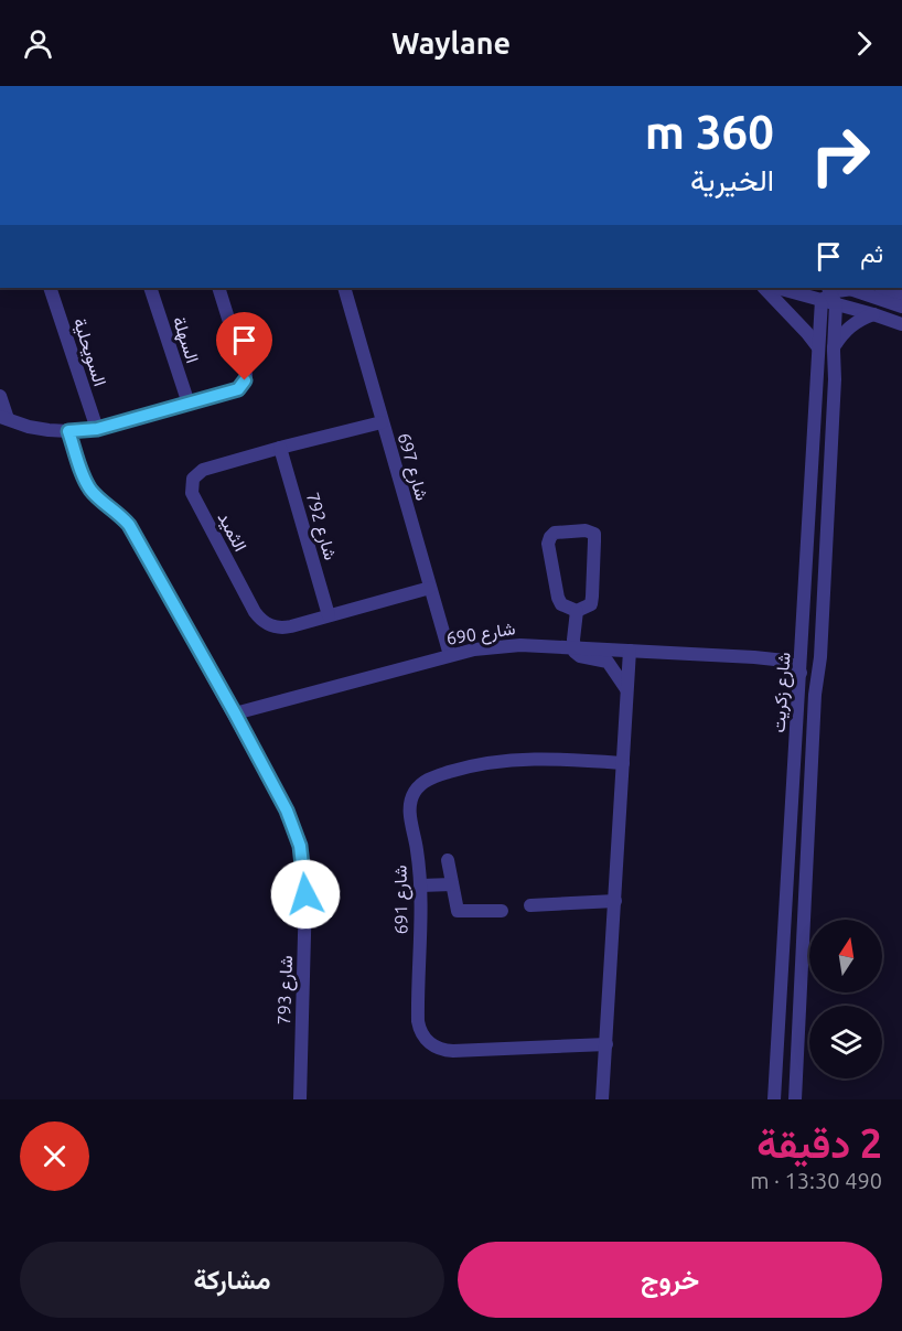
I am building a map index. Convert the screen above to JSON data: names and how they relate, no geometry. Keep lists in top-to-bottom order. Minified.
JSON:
{"streets":{"street":["السهلة","السويحلية","شارع 697","شارع 792","الثميد","شارع 690","شارع زكريت","شارع 691","شارع 793"]},"crossings":[["شارع 697","الثميد"],["شارع 697","شارع 690"],["شارع 792","الثميد"],["شارع 690","شارع زكريت"],["شارع 690","شارع 793"]],"north":"top","page":{"header":"Waylane","turn":["360 m","الخيرية"],"then":"ثم","heading":["2 دقيقة","490 m · 13:30"],"buttons":["خروج","مشاركة"]}}
